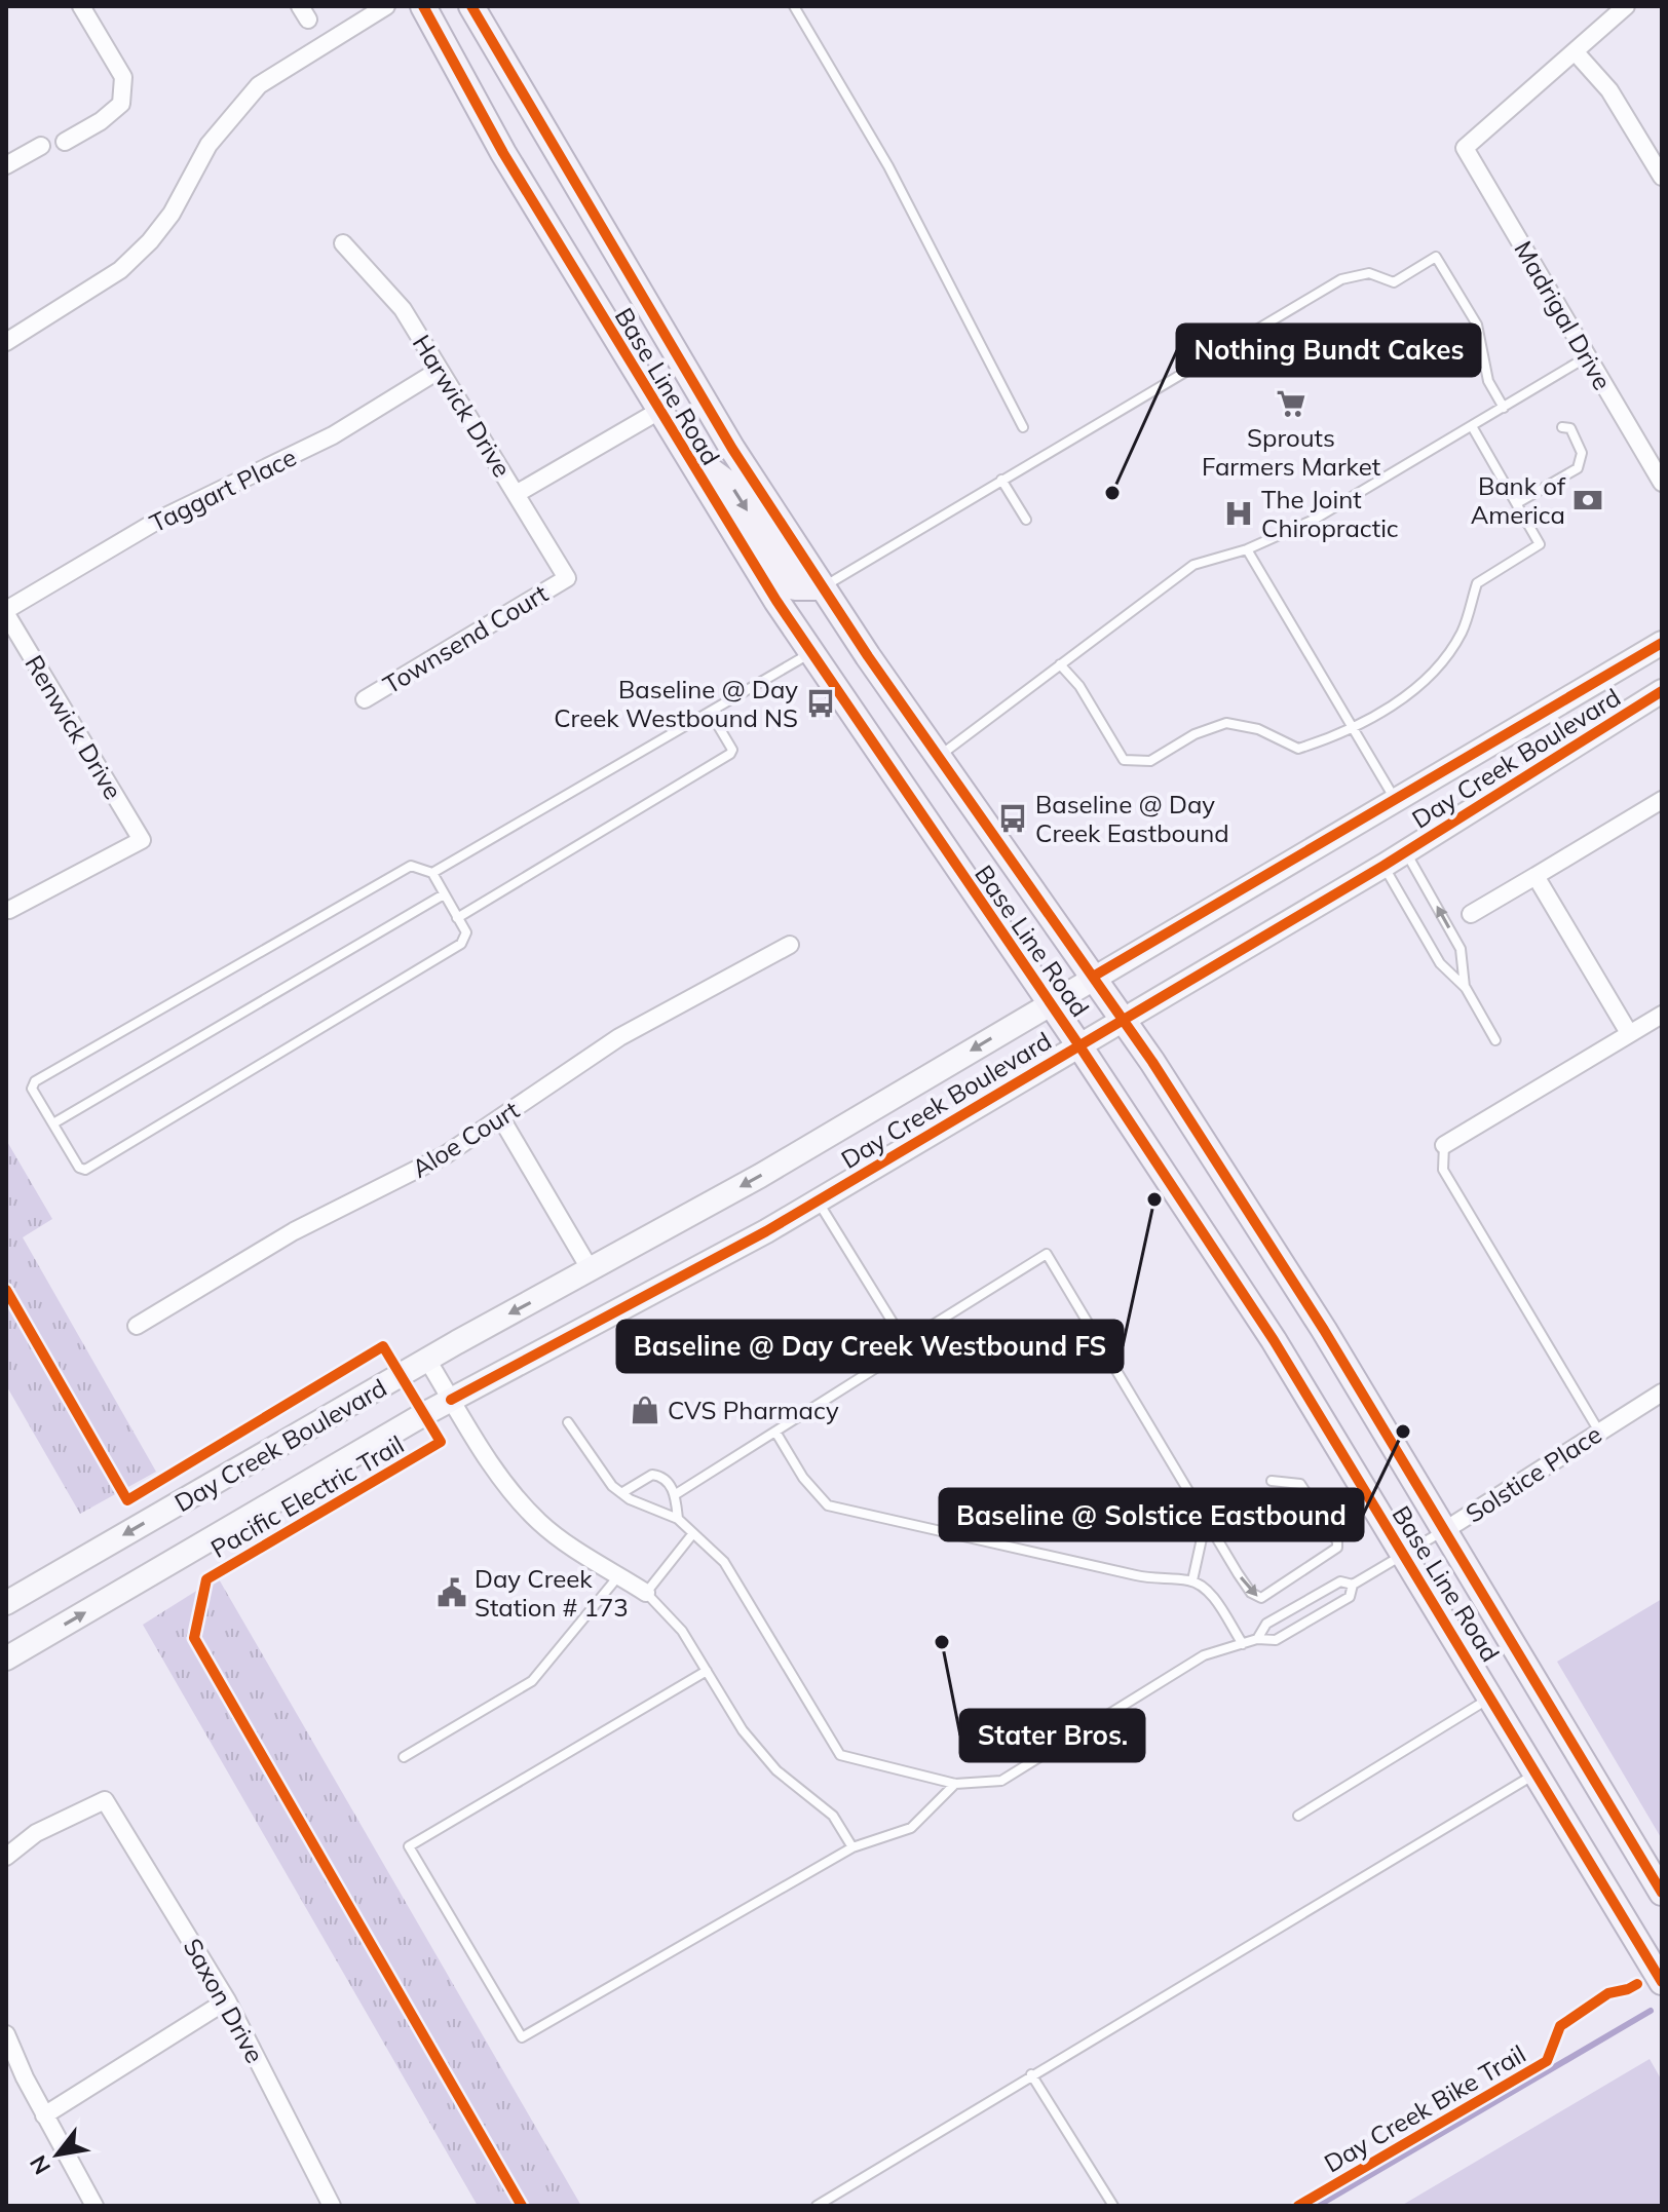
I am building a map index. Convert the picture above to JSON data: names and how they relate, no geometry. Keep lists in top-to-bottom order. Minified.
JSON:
{"streets":{"main road":["Base Line Road","Day Creek Boulevard"],"street":["Madrigal Drive","Harwick Drive","Taggart Place","Townsend Court","Renwick Drive","Aloe Court","Solstice Place","Saxon Drive"],"cycle path":["Pacific Electric Trail","Day Creek Bike Trail"]},"crossings":[["Base Line Road","Day Creek Boulevard"],["Base Line Road","Solstice Place"],["Harwick Drive","Taggart Place"],["Harwick Drive","Townsend Court"],["Taggart Place","Renwick Drive"]],"places":{"supermarket":["Sprouts Farmers Market"],"other":["Nothing Bundt Cakes","Baseline @ Day Creek Westbound FS","Baseline @ Solstice Eastbound","Stater Bros."],"bank":["Bank of America"],"hospital":["The Joint Chiropractic"],"bus stop":["Baseline @ Day Creek Westbound NS","Baseline @ Day Creek Eastbound"],"shop":["CVS Pharmacy"],"public building":["Day Creek Station # 173"]},"north":"bottom left"}
